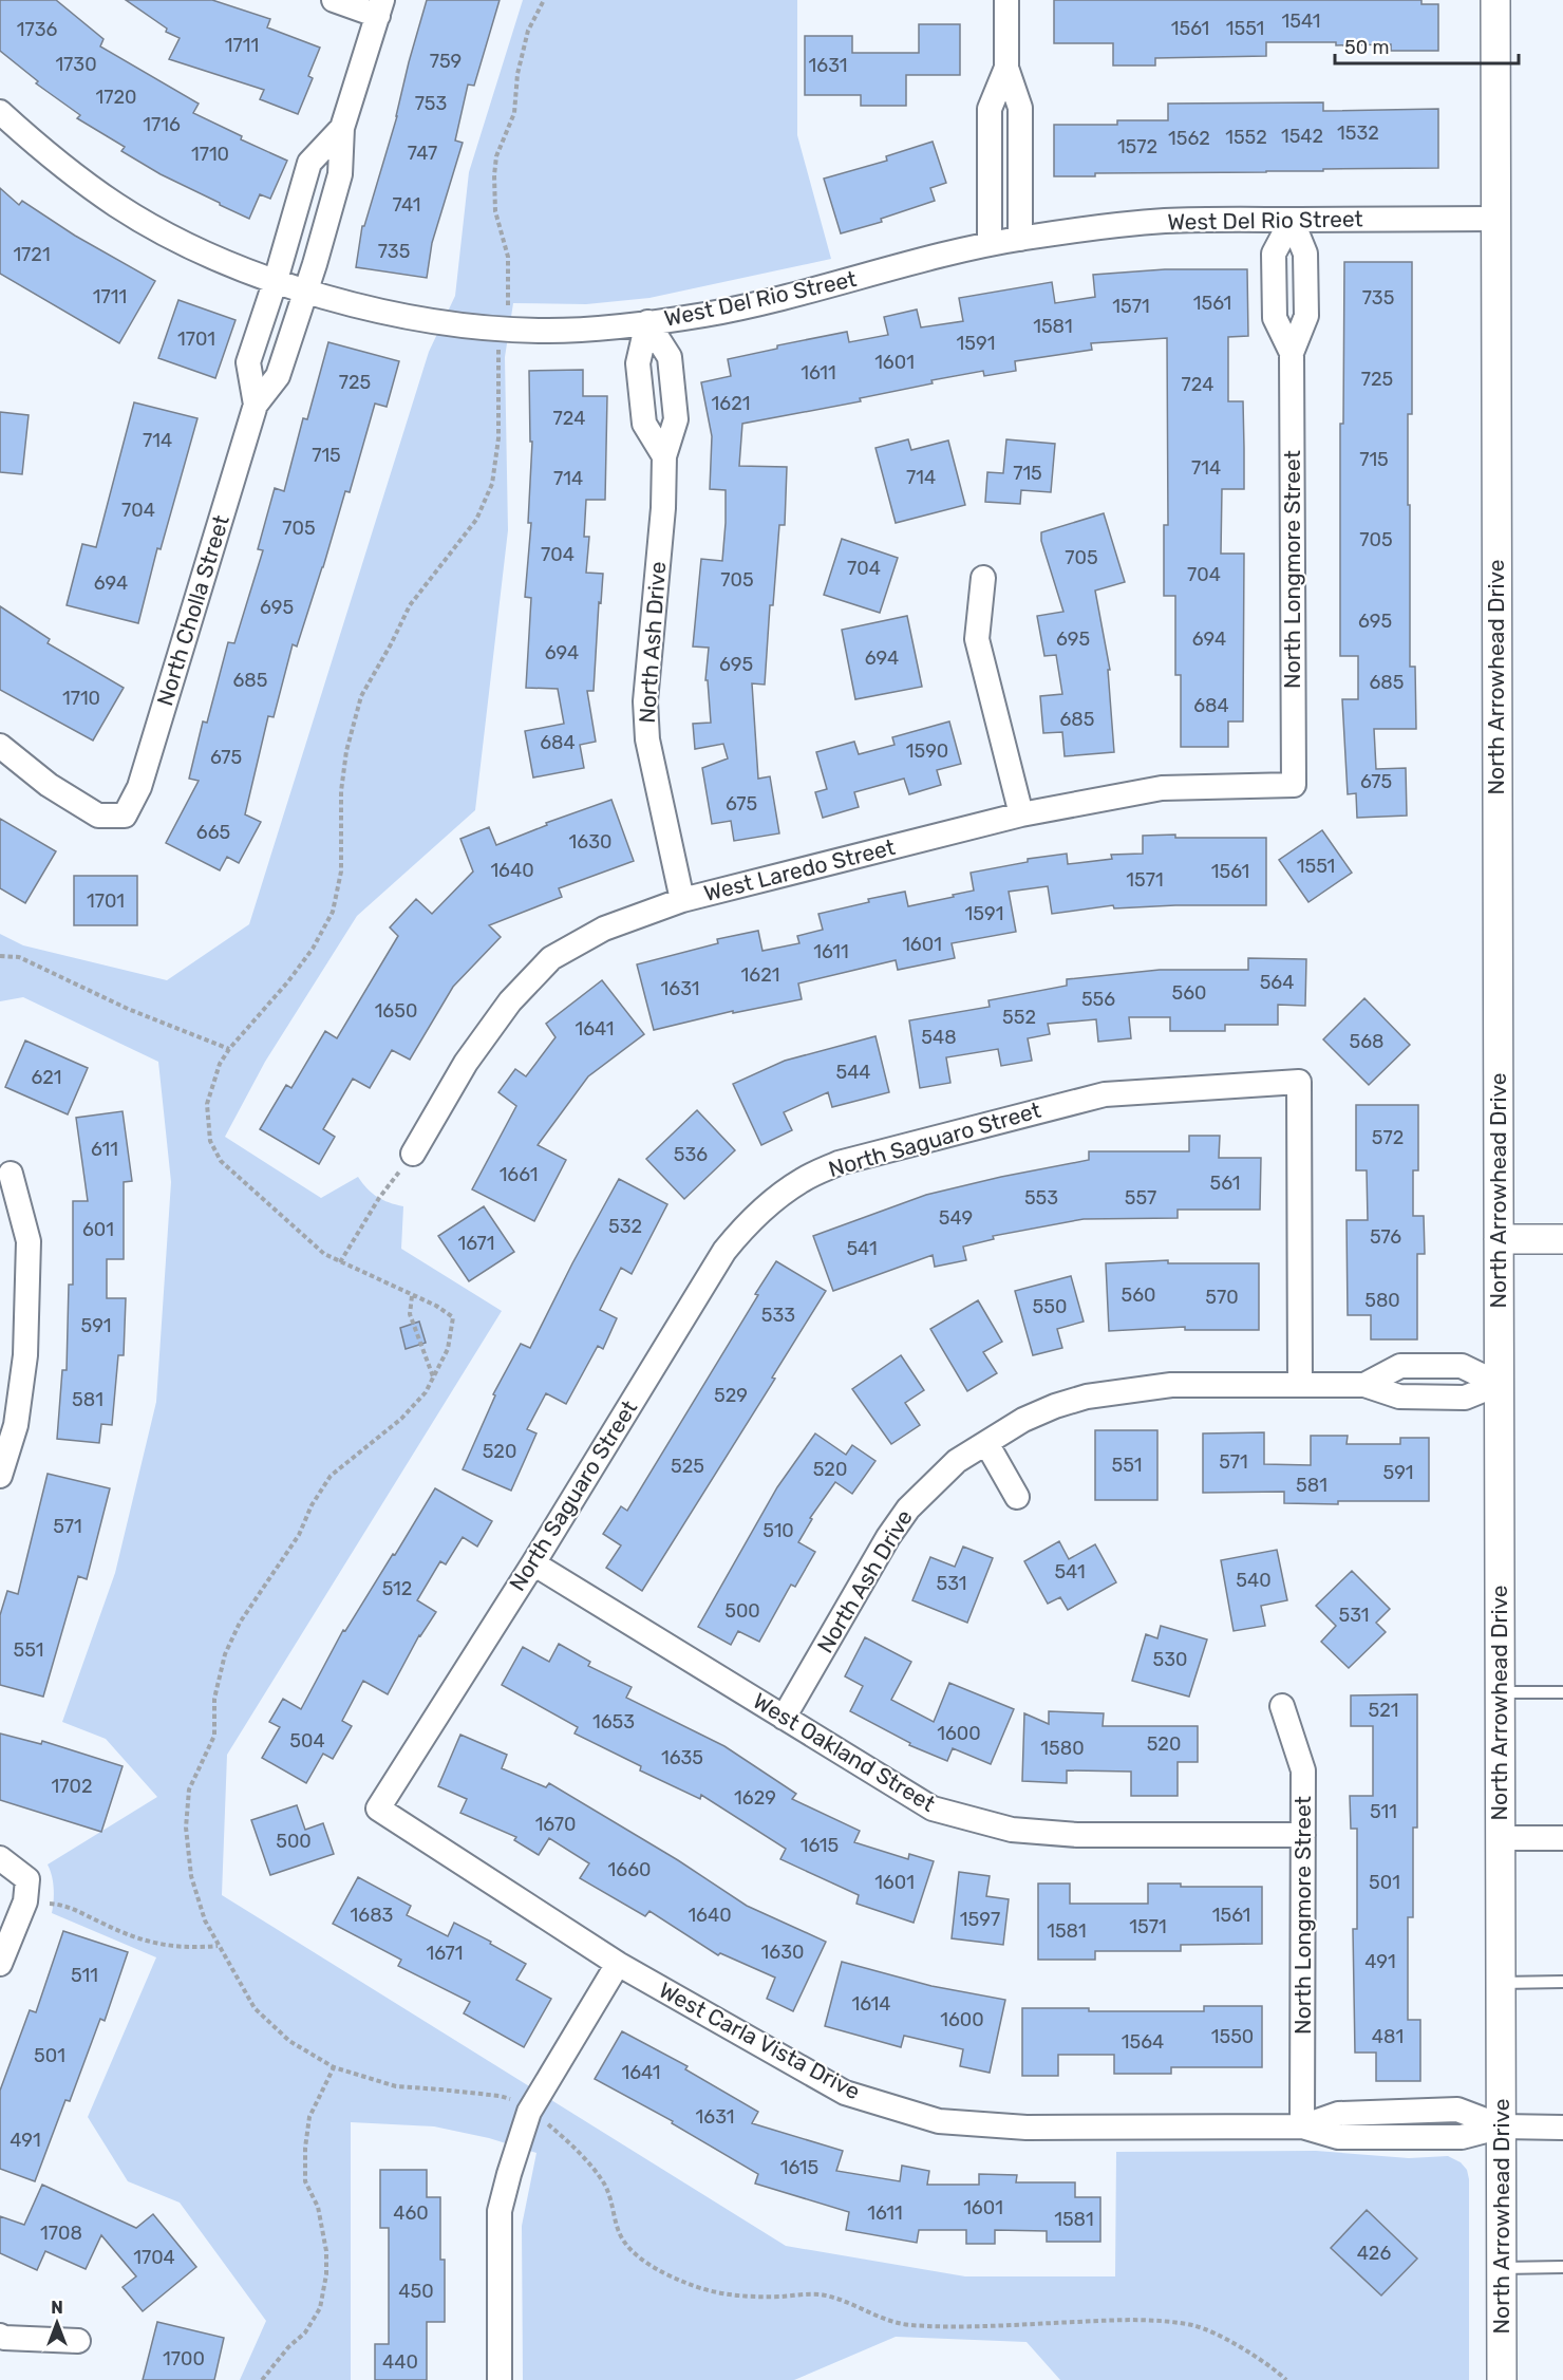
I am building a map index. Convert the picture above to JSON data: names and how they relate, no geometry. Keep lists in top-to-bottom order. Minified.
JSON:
{"streets":{"street":["West Del Rio Street","North Longmore Street","North Cholla Street","North Ash Drive","North Arrowhead Drive","West Laredo Street","North Saguaro Street","West Oakland Street","West Carla Vista Drive"]},"crossings":[["West Del Rio Street","North Longmore Street"],["West Del Rio Street","North Cholla Street"],["West Del Rio Street","North Ash Drive"],["West Del Rio Street","North Arrowhead Drive"],["North Longmore Street","West Laredo Street"],["North Longmore Street","West Oakland Street"],["North Longmore Street","West Carla Vista Drive"],["North Ash Drive","North Arrowhead Drive"],["North Ash Drive","West Laredo Street"],["North Ash Drive","North Saguaro Street"],["North Ash Drive","West Oakland Street"],["North Arrowhead Drive","West Carla Vista Drive"],["North Saguaro Street","West Oakland Street"],["North Saguaro Street","West Carla Vista Drive"]],"house_numbers":["1541","1561","1551","1736","1711","759","1730","1631","1720","753","1716","1532","1542","1552","1562","1572","747","1710","741","735","1721","1711","735","1561","1571","1581","1701","1591","1601","1611","725","725","724","1621","724","714","715","715","714","715","714","714","704","705","705","704","705","704","704","705","694","695","695","695","694","694","694","695","685","685","1710","684","685","684","1590","675","675","675","665","1630","1551","1640","1561","1571","1701","1591","1601","1611","1621","564","1631","560","556","1650","552","1641","548","568","544","621","572","611","536","1661","561","553","557","549","532","601","576","1671","541","560","570","580","550","533","591","529","581","520","571","551","525","520","591","581","571","510","541","540","531","512","500","531","551","530","521","1653","1600","504","520","1580","1635","1702","1629","511","1670","500","1615","1660","1601","501","1683","1640","1561","1597","1571","1581","1630","1671","491","511","1614","1600","1550","481","1564","501","1641","1631","491","1615","1601","460","1611","1581","1708","426","1704","450","1700","440"],"scale_bar":"50 m","north":"top"}
